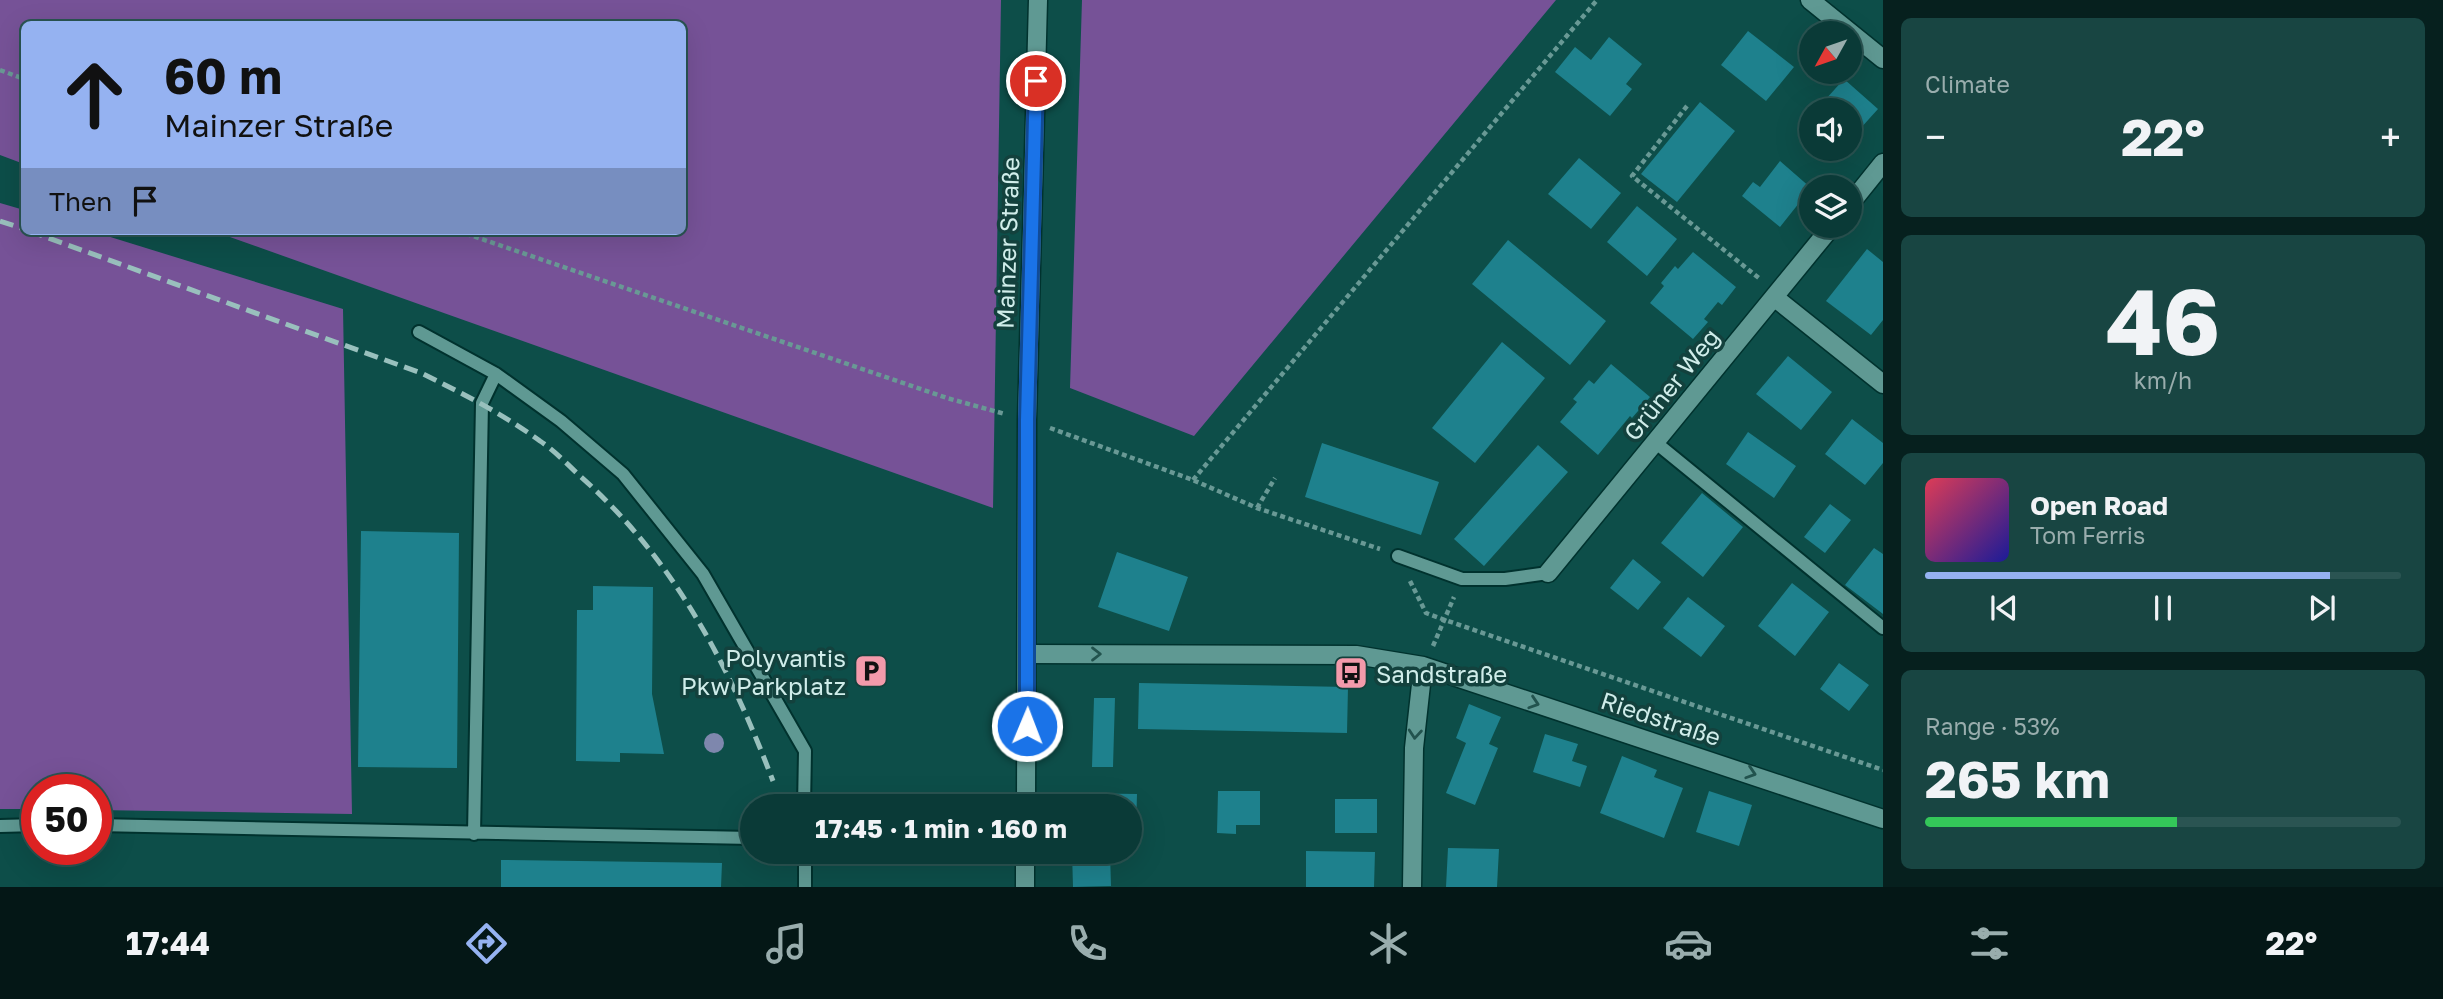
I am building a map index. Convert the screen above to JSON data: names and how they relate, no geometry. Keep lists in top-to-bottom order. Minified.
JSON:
{"streets":{"street":["Mainzer Straße","Grüner Weg","Riedstraße"]},"one_way":["Riedstraße"],"places":{"parking":["Polyvantis Pkw Parkplatz"],"bus stop":["Sandstraße"]},"north":"bottom left","page":{"tile":["Climate",["46","km/h"],["Range · 53%","265 km"]],"turn":["60 m","Mainzer Straße"],"heat":["−","22°","+"],"then":"Then","song":["Open Road","Tom Ferris"],"limit":"50","trip":"17:45 · 1 min · 160 m","tabs":["17:44","22°"]}}
